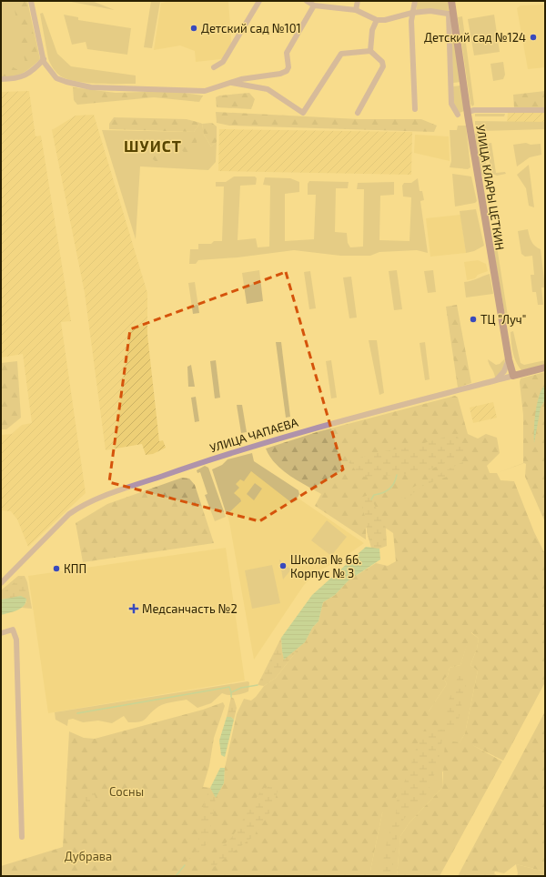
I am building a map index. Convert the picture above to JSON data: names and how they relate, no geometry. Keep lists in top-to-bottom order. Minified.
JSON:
{"streets":{"main road":["УЛИЦА КЛАРЫ ЦЕТКИН","УЛИЦА ЧАПАЕВА"]},"crossings":[["УЛИЦА КЛАРЫ ЦЕТКИН","УЛИЦА ЧАПАЕВА"]],"districts":["ШУИСТ"],"parks":["Сосны","Дубрава"],"places":{"other":["Детский сад №101","Детский сад №124","ТЦ \"Луч\"","Школа № 66. Корпус № 3","КПП"],"health":["Медсанчасть №2"]}}
